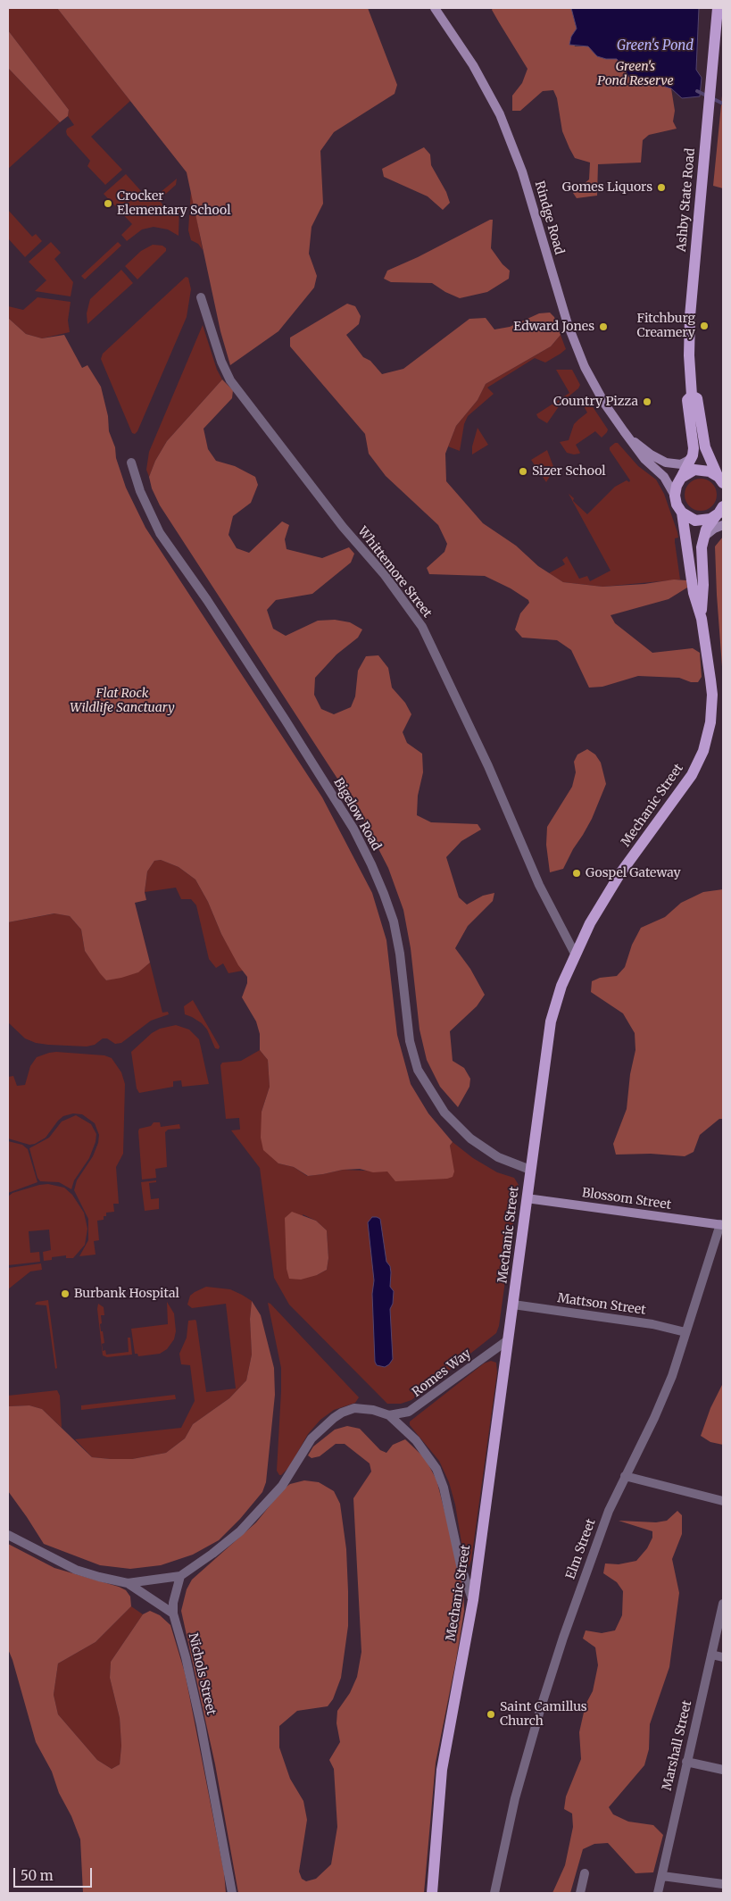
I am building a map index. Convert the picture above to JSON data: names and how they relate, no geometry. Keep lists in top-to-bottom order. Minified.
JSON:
{"streets":{"main road":["Ashby State Road","Mechanic Street"],"street":["Rindge Road","Whittemore Street","Bigelow Road","Blossom Street","Mattson Street","Romes Way","Elm Street","Nichols Street","Marshall Street"]},"crossings":[["Ashby State Road","Rindge Road"],["Ashby State Road","Mechanic Street"],["Rindge Road","Mechanic Street"],["Whittemore Street","Mechanic Street"],["Mechanic Street","Bigelow Road"],["Mechanic Street","Blossom Street"],["Mechanic Street","Mattson Street"],["Mechanic Street","Romes Way"],["Blossom Street","Elm Street"],["Mattson Street","Elm Street"],["Romes Way","Nichols Street"]],"water":["Green's Pond"],"parks":["Green's Pond Reserve","Flat Rock Wildlife Sanctuary"],"places":["Gomes Liquors","Crocker Elementary School","Fitchburg Creamery","Edward Jones","Country Pizza","Sizer School","Gospel Gateway","Burbank Hospital","Saint Camillus Church"],"scale_bar":"50 m"}
